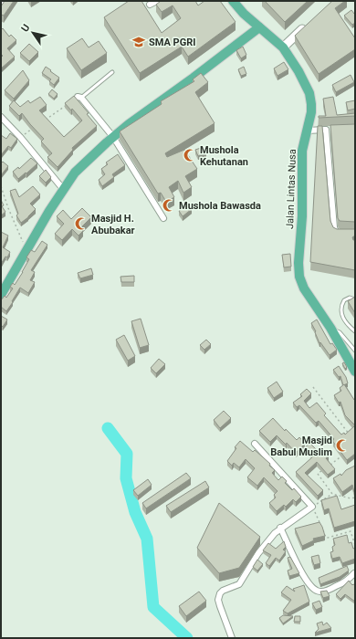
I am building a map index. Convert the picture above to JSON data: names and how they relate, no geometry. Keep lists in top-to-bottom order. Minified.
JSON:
{"streets":{"highway":["Jalan Lintas Nusa"]},"places":{"school or university":["SMA PGRI"],"mosque":["Mushola Kehutanan","Mushola Bawasda","Masjid H. Abubakar","Masjid Babul Muslim"]},"north":"top left"}
